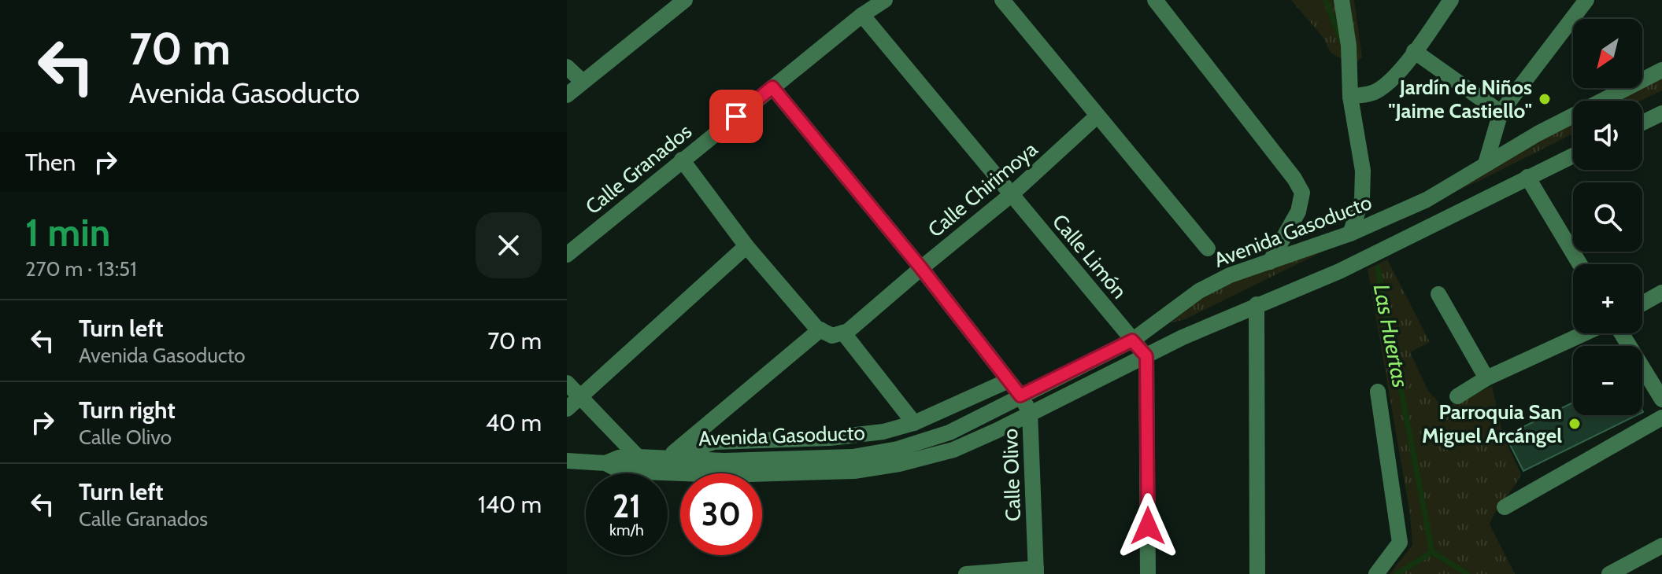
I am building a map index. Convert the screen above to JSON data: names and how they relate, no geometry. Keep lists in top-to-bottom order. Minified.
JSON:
{"streets":{"street":["Calle Granados","Calle Chirimoya","Avenida Gasoducto","Calle Limón","Calle Olivo"]},"crossings":[["Calle Granados","Calle Limón"],["Calle Granados","Calle Olivo"],["Calle Chirimoya","Avenida Gasoducto"],["Calle Chirimoya","Calle Limón"],["Calle Chirimoya","Calle Olivo"],["Avenida Gasoducto","Calle Limón"],["Avenida Gasoducto","Calle Olivo"]],"water":["Las Huertas"],"places":["Jardín de Niños \"Jaime Castiello\"","Parroquia San Miguel Arcángel"],"north":"bottom left","page":{"turn":["70 m","Avenida Gasoducto"],"map_buttons":["+","−"],"then":"Then","heading":["1 min","270 m · 13:51"],"list":[{"name":"Turn left","note":"Avenida Gasoducto","value":"70 m"},{"name":"Turn right","note":"Calle Olivo","value":"40 m"},{"name":"Turn left","note":"Calle Granados","value":"140 m"}],"speed":"21 km/h","limit":"30"}}
